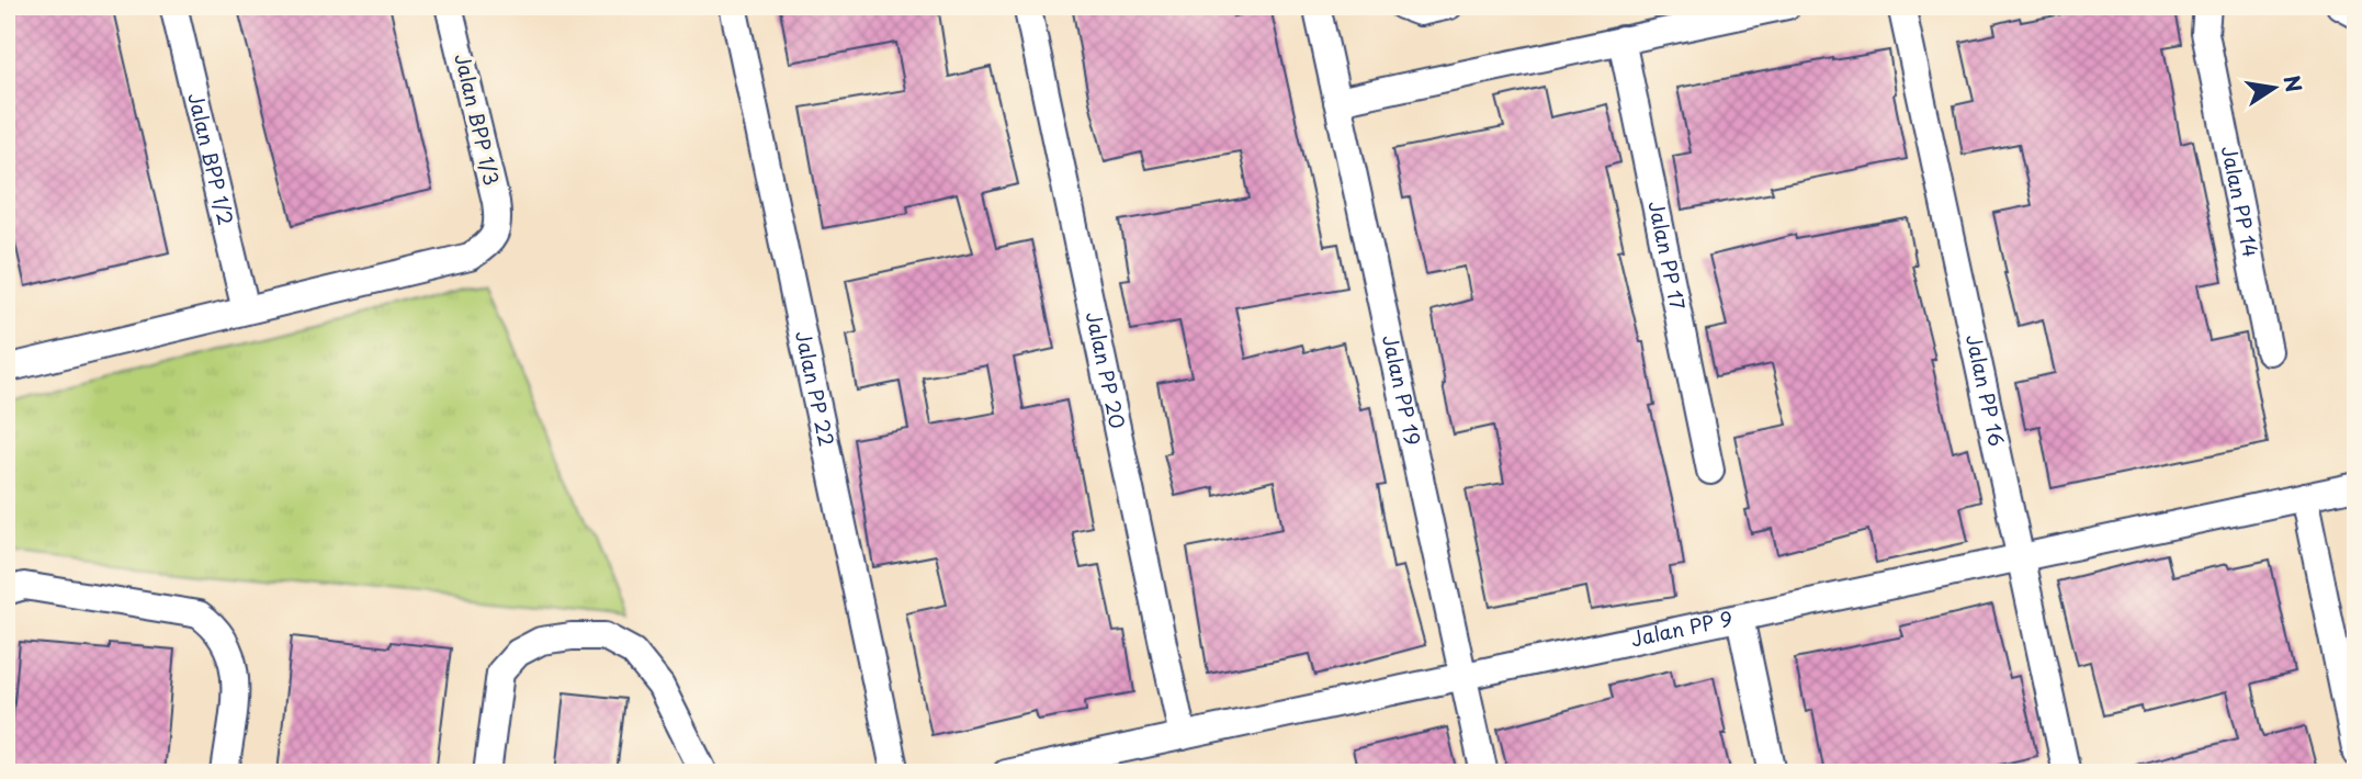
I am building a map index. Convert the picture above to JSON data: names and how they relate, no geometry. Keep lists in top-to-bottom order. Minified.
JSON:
{"streets":{"street":["Jalan BPP 1/3","Jalan BPP 1/2","Jalan PP 14","Jalan PP 17","Jalan PP 20","Jalan PP 22","Jalan PP 19","Jalan PP 16","Jalan PP 9"]},"crossings":[["Jalan BPP 1/3","Jalan BPP 1/2"],["Jalan PP 20","Jalan PP 9"],["Jalan PP 19","Jalan PP 9"],["Jalan PP 16","Jalan PP 9"]],"north":"right"}
